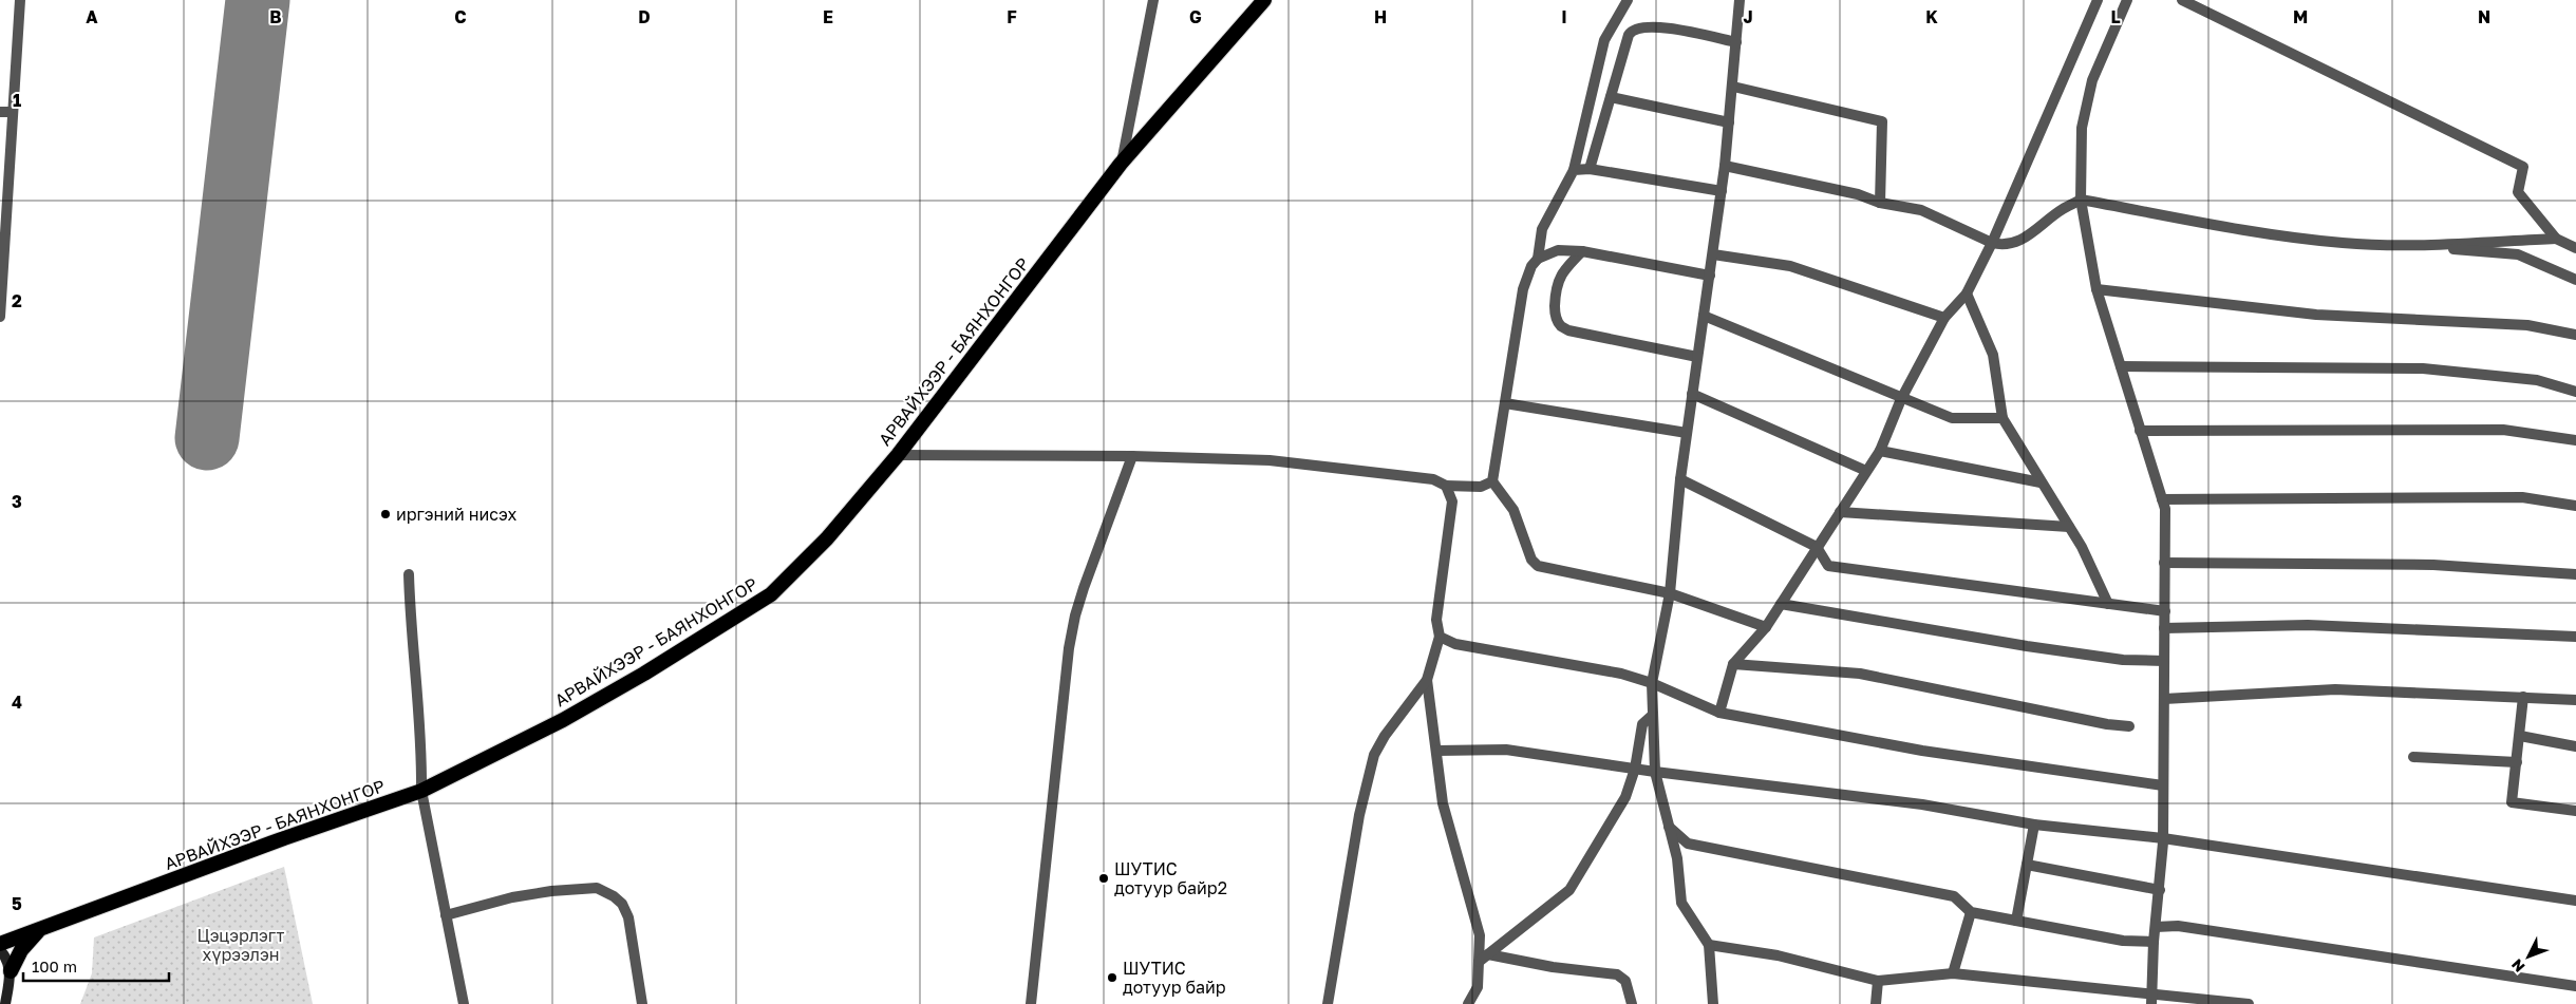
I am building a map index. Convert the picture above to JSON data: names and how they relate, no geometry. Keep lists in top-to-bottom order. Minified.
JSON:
{"streets":{"highway":["АРВАЙХЭЭР - БАЯНХОНГОР"]},"parks":["Цэцэрлэгт хүрээлэн"],"places":["иргэний нисэх","ШУТИС дотуур байр2","ШУТИС дотуур байр"],"scale_bar":"100 m","north":"bottom left","grid":{"columns":["A","B","C","D","E","F","G","H","I","J","K","L","M","N"],"rows":["1","2","3","4","5"]}}
